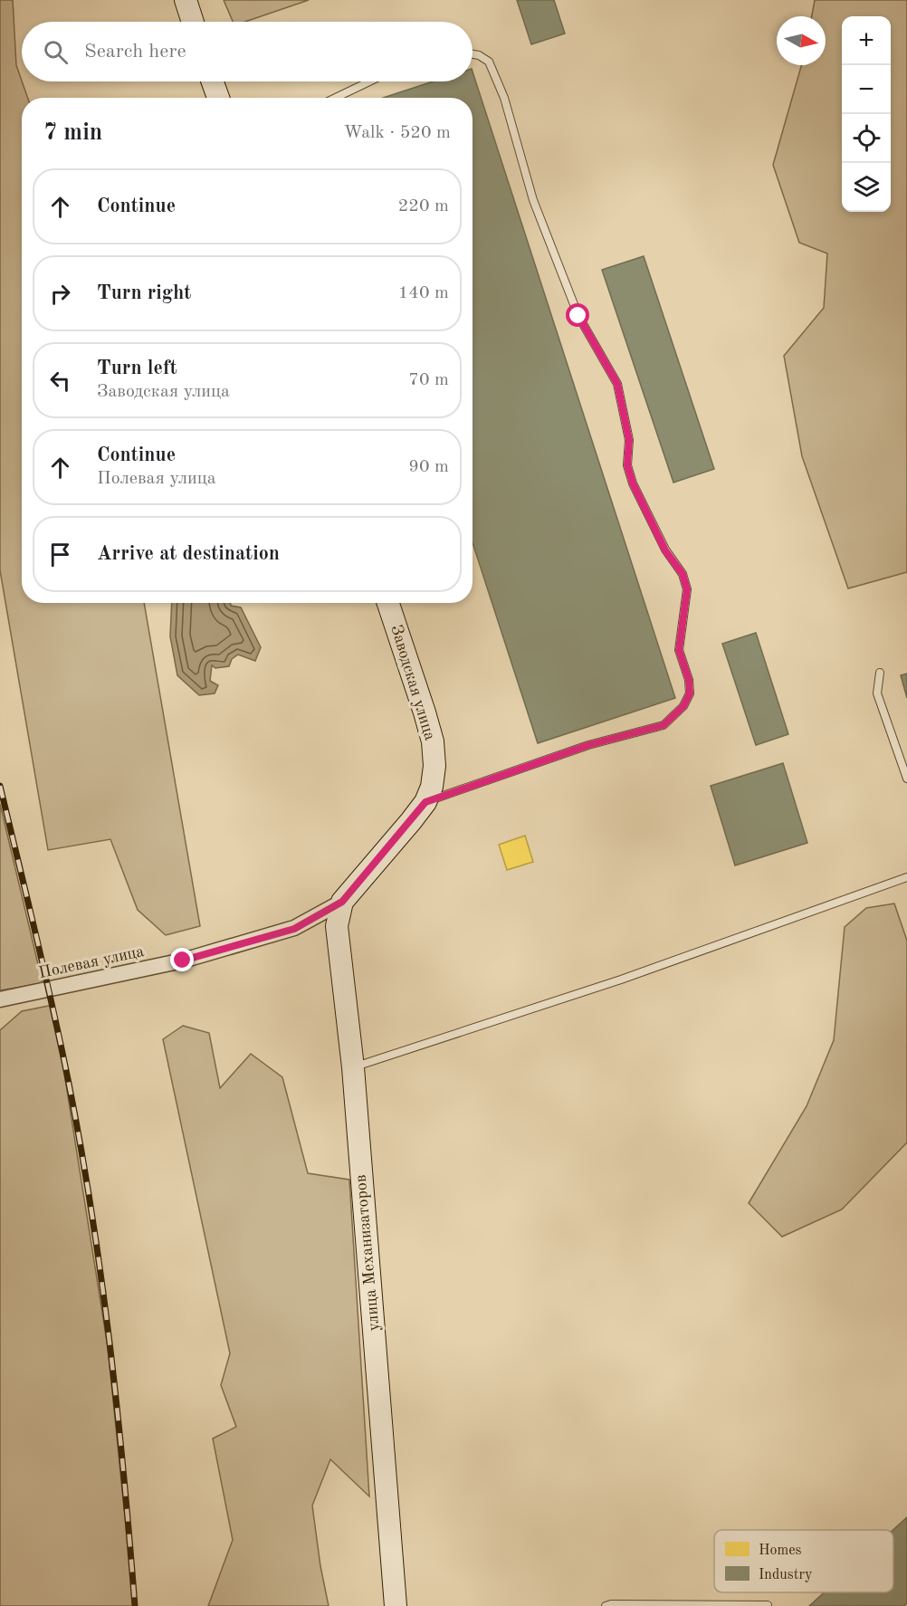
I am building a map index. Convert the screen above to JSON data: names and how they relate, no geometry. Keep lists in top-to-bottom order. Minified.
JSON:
{"streets":{"street":["Заводская улица","Полевая улица","улица Механизаторов"]},"crossings":[["Заводская улица","Полевая улица"],["Заводская улица","улица Механизаторов"],["Полевая улица","улица Механизаторов"]],"legend":["Homes","Industry"],"north":"right","page":{"map_buttons":["+","−"],"search":"Search here","heading":["7 min","Walk · 520 m"],"list":[["Continue","220 m"],["Turn right","140 m"],["Turn left","Заводская улица","70 m"],["Continue","Полевая улица","90 m"],"Arrive at destination"]}}
